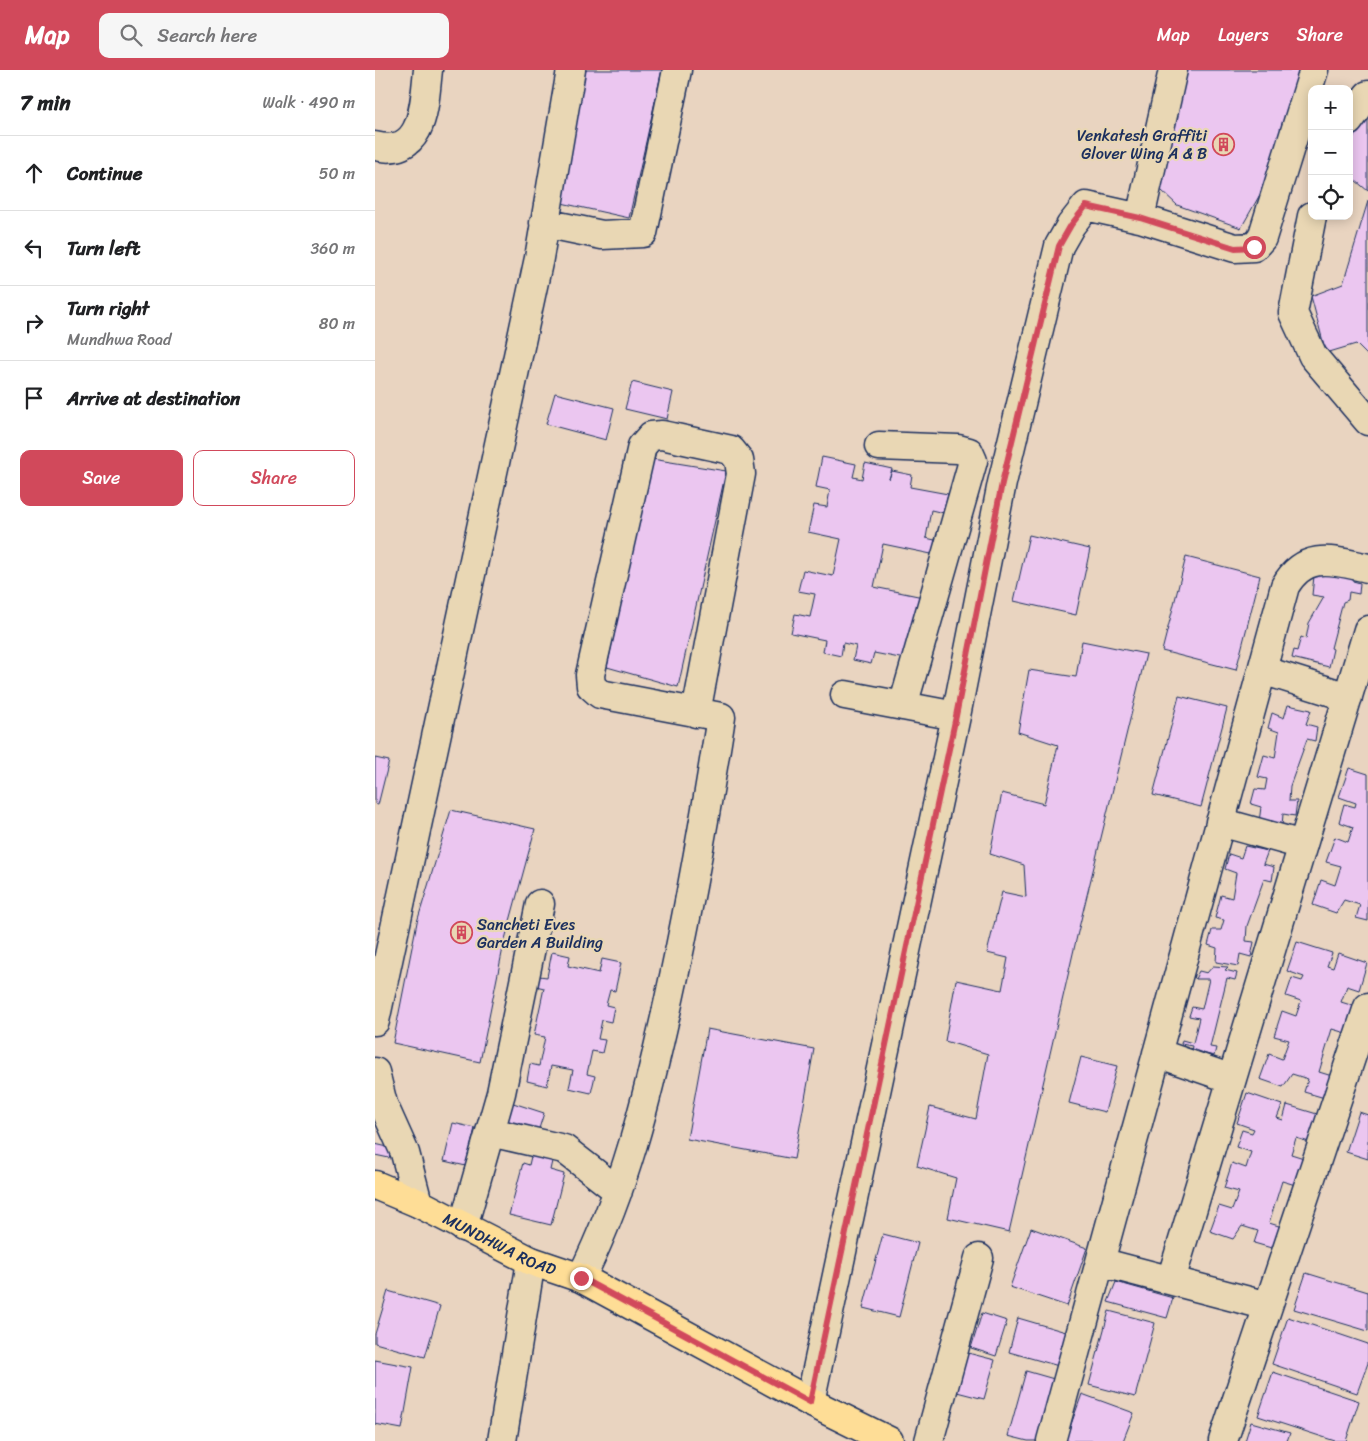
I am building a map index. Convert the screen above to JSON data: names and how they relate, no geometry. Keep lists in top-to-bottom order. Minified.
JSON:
{"streets":{"main road":["MUNDHWA ROAD"]},"places":{"building":["Venkatesh Graffiti Glover Wing A & B","Sancheti Eves Garden A Building"]},"page":{"header":"Map","search":"Search here","nav":["Map","Layers","Share"],"heading":["7 min","Walk · 490 m"],"map_buttons":["+","−"],"list":[["Continue","50 m"],["Turn left","360 m"],["Turn right","Mundhwa Road","80 m"],"Arrive at destination"],"buttons":["Save","Share"]}}
